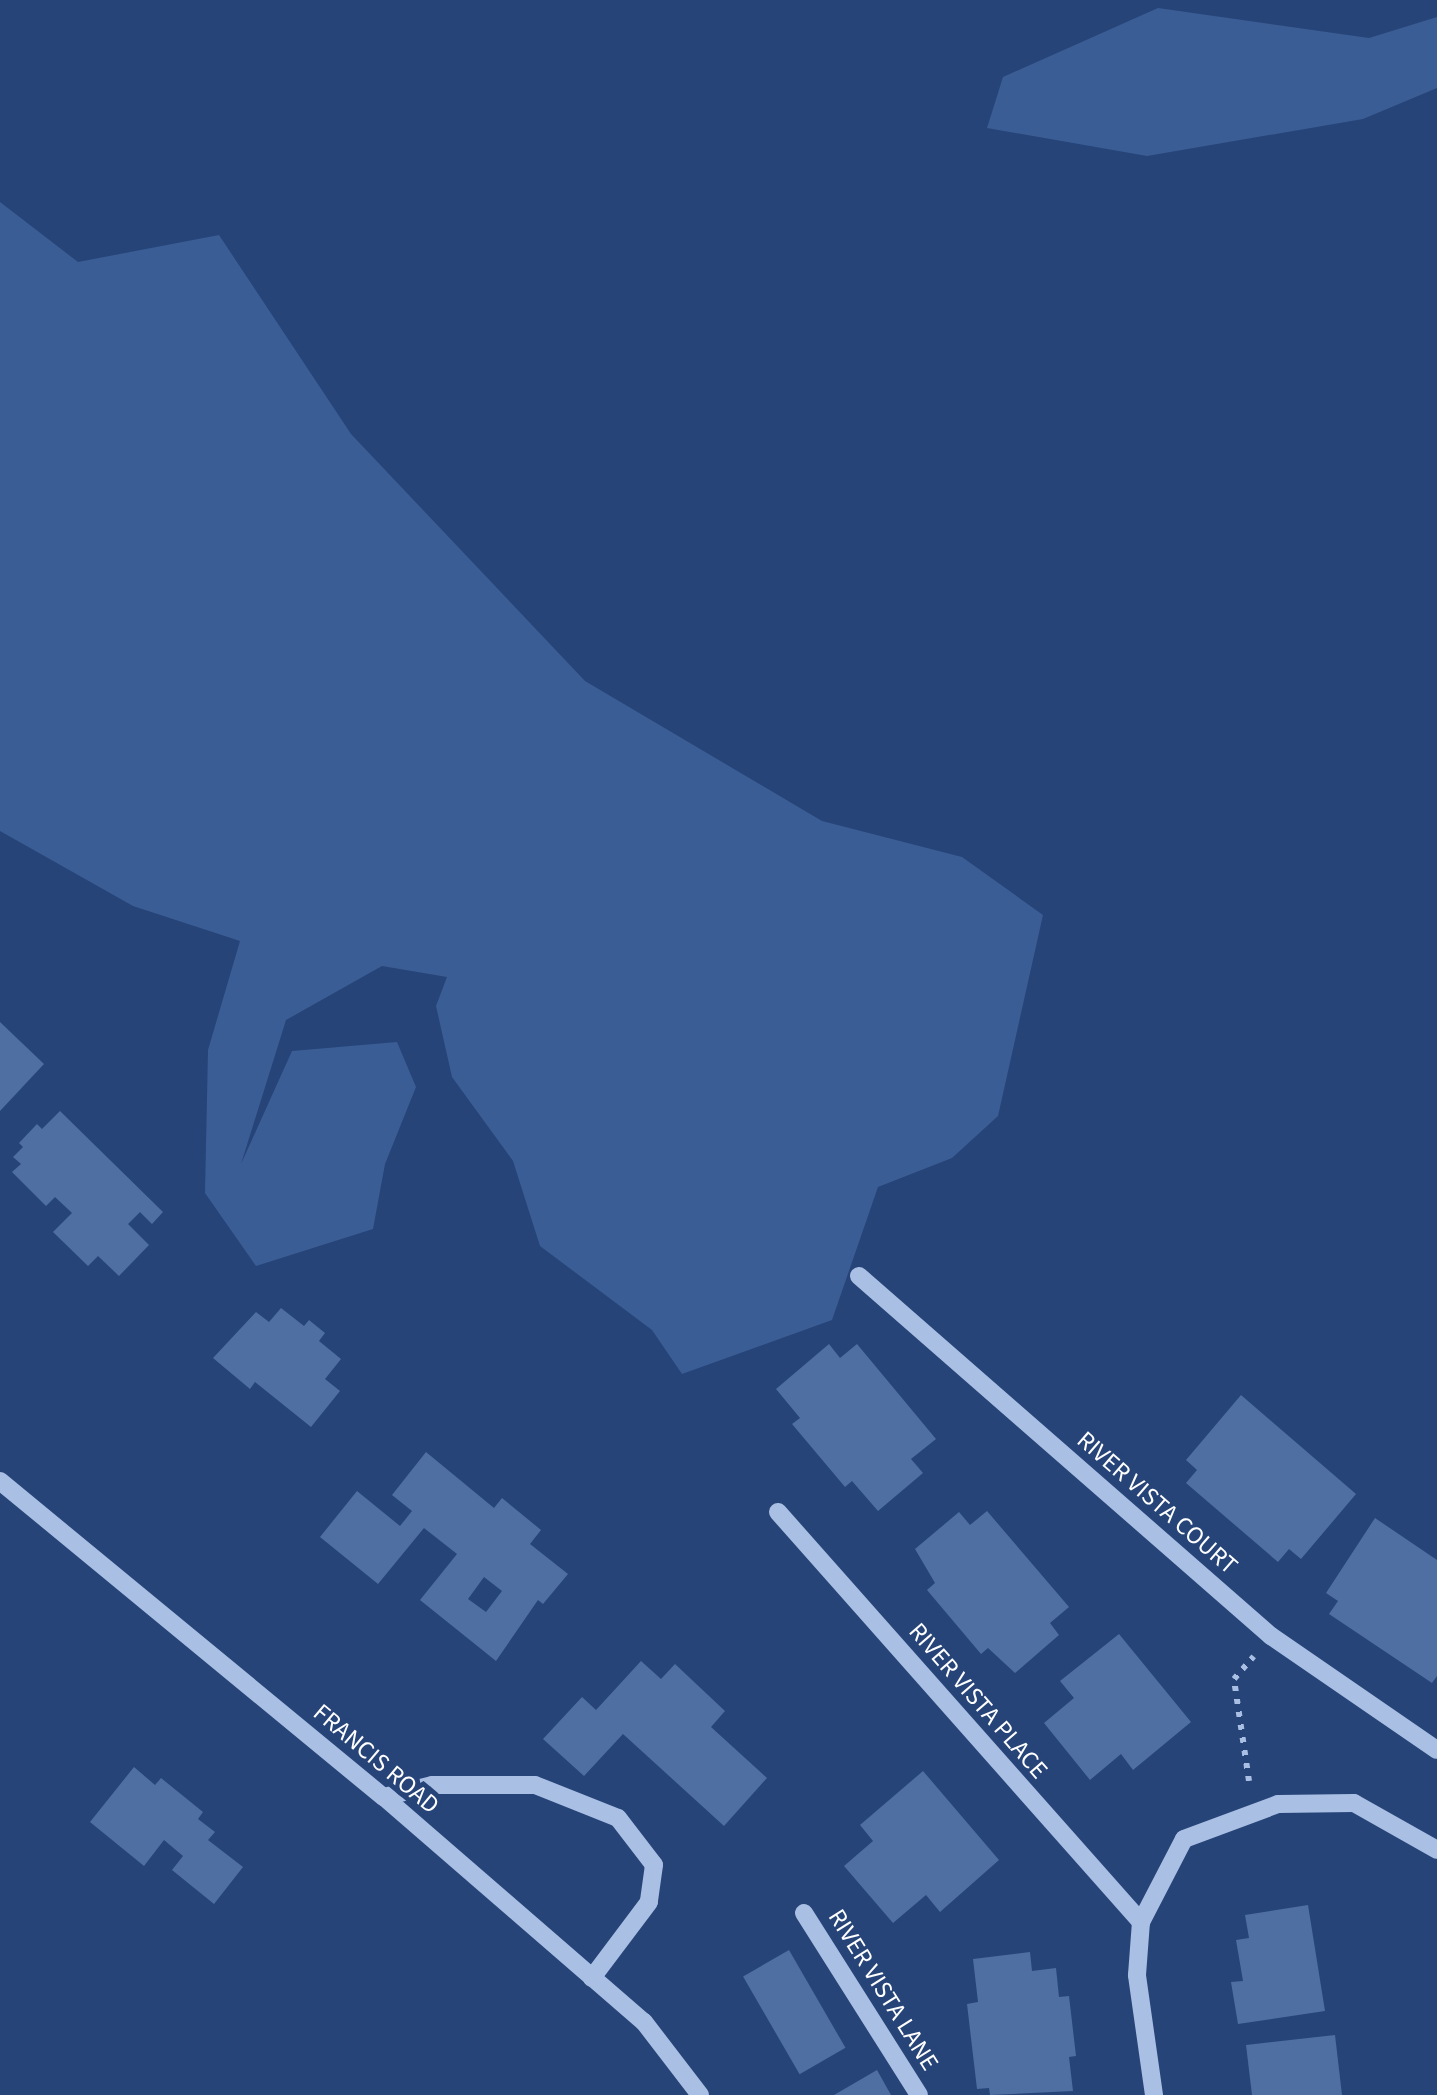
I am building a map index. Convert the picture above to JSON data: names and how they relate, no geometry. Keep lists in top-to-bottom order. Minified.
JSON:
{"streets":{"street":["RIVER VISTA COURT","RIVER VISTA PLACE","FRANCIS ROAD","RIVER VISTA LANE"]}}
